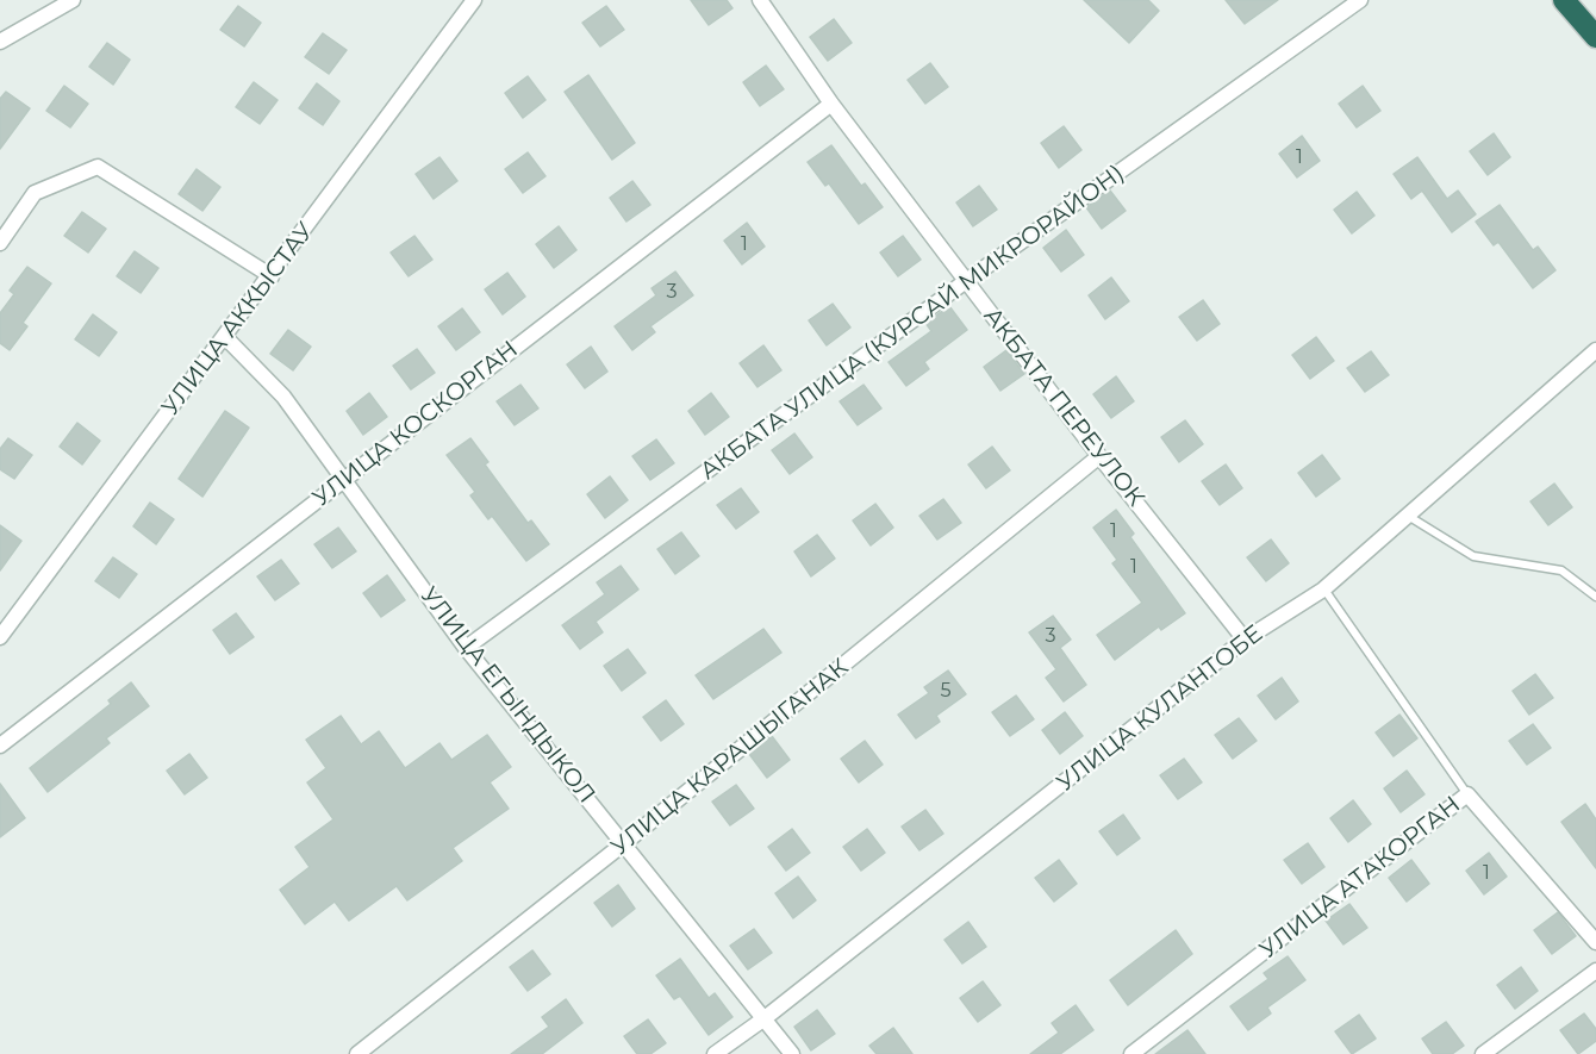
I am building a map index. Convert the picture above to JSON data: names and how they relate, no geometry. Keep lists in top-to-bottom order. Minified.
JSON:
{"streets":{"street":["УЛИЦА АККЫСТАУ","АКБАТА УЛИЦА (КУРСАЙ МИКРОРАЙОН)","АКБАТА ПЕРЕУЛОК","УЛИЦА КОСКОРГАН","УЛИЦА ЕГЫНДЫКОЛ","УЛИЦА КУЛАНТОБЕ","УЛИЦА КАРАШЫГАНАК","УЛИЦА АТАКОРГАН"]},"crossings":[["УЛИЦА АККЫСТАУ","УЛИЦА ЕГЫНДЫКОЛ"],["АКБАТА УЛИЦА (КУРСАЙ МИКРОРАЙОН)","АКБАТА ПЕРЕУЛОК"],["АКБАТА УЛИЦА (КУРСАЙ МИКРОРАЙОН)","УЛИЦА ЕГЫНДЫКОЛ"],["АКБАТА ПЕРЕУЛОК","УЛИЦА КОСКОРГАН"],["АКБАТА ПЕРЕУЛОК","УЛИЦА КУЛАНТОБЕ"],["АКБАТА ПЕРЕУЛОК","УЛИЦА КАРАШЫГАНАК"],["УЛИЦА КОСКОРГАН","УЛИЦА ЕГЫНДЫКОЛ"],["УЛИЦА ЕГЫНДЫКОЛ","УЛИЦА КУЛАНТОБЕ"],["УЛИЦА ЕГЫНДЫКОЛ","УЛИЦА КАРАШЫГАНАК"]],"house_numbers":["1","1","3","1","1","3","5","1"]}
